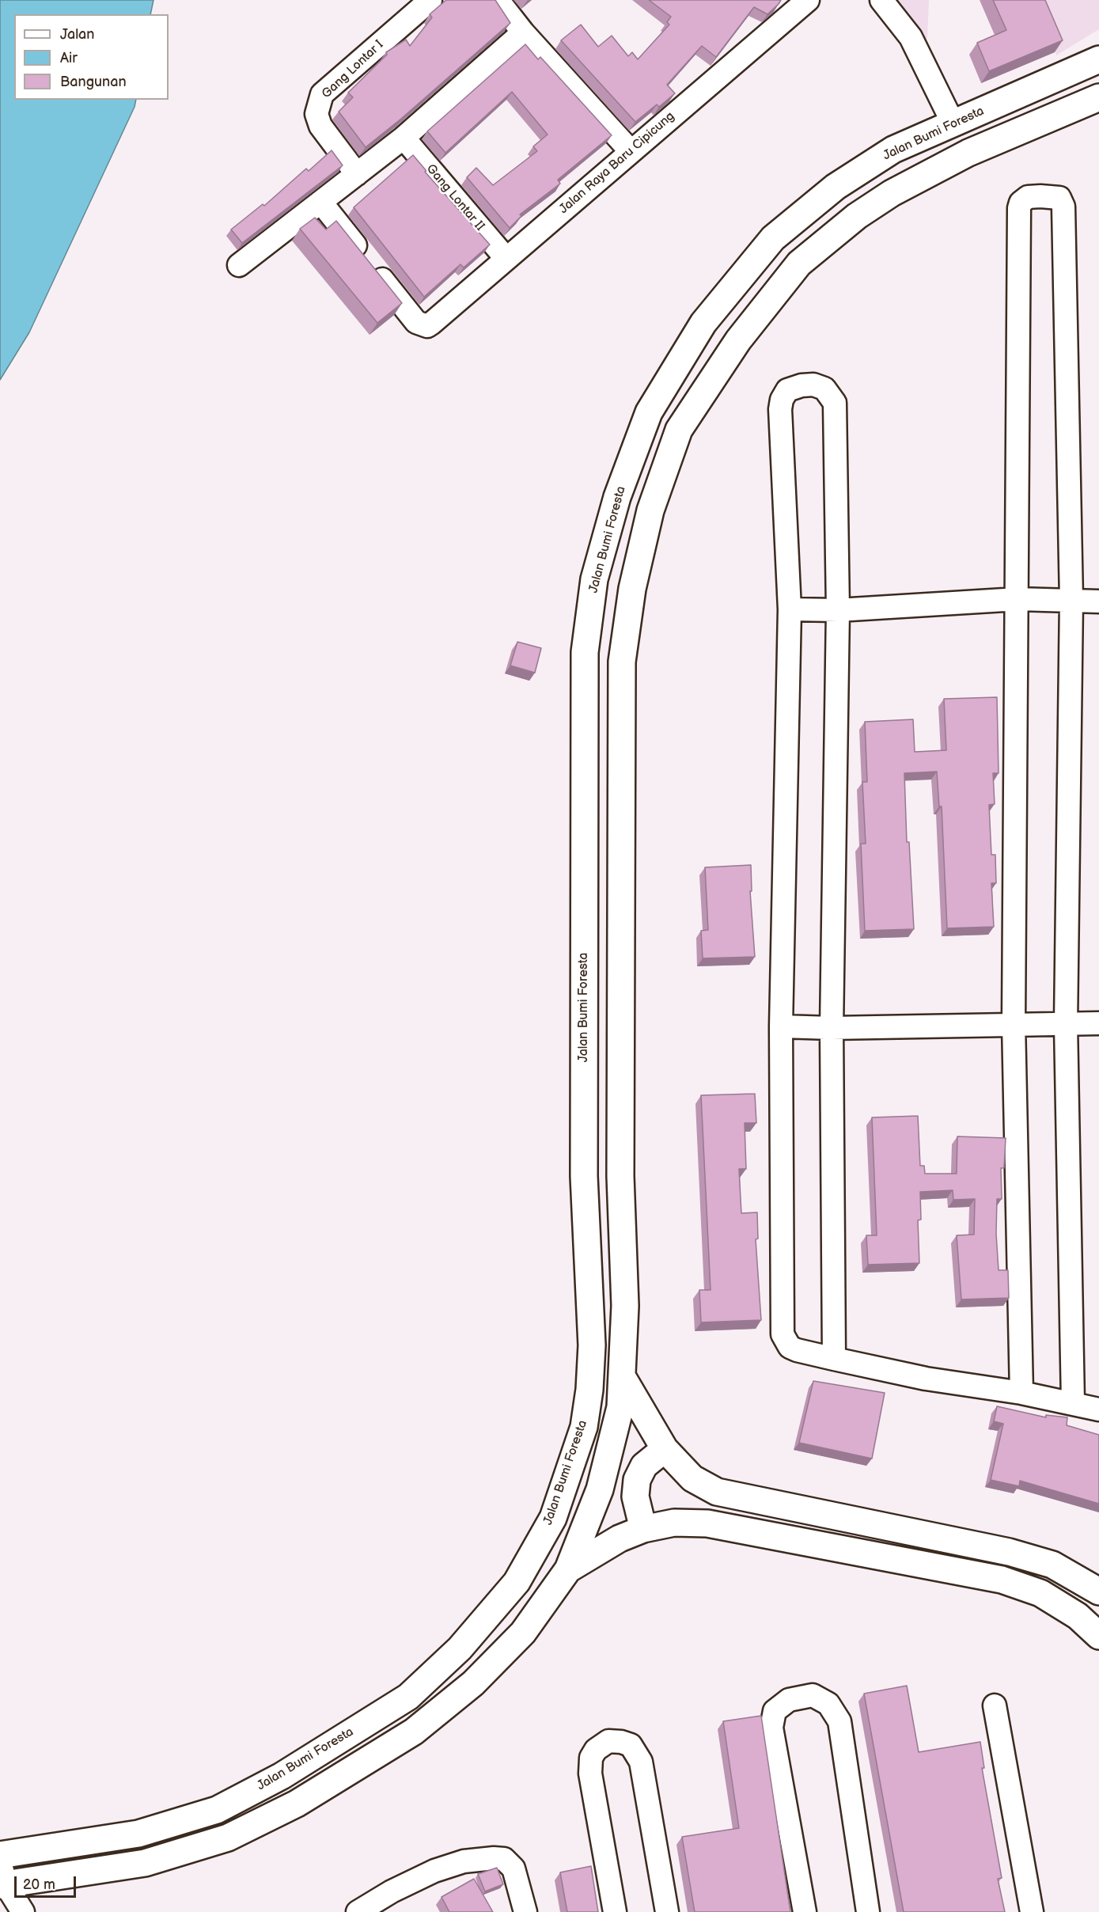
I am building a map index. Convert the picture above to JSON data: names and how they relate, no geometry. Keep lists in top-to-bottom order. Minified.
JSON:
{"streets":{"main road":["Jalan Bumi Foresta"],"street":["Gang Lontar I","Jalan Raya Baru Cipicung","Gang Lontar II"]},"crossings":[["Jalan Raya Baru Cipicung","Gang Lontar II"]],"legend":["Jalan","Air","Bangunan"],"scale_bar":"20 m"}
